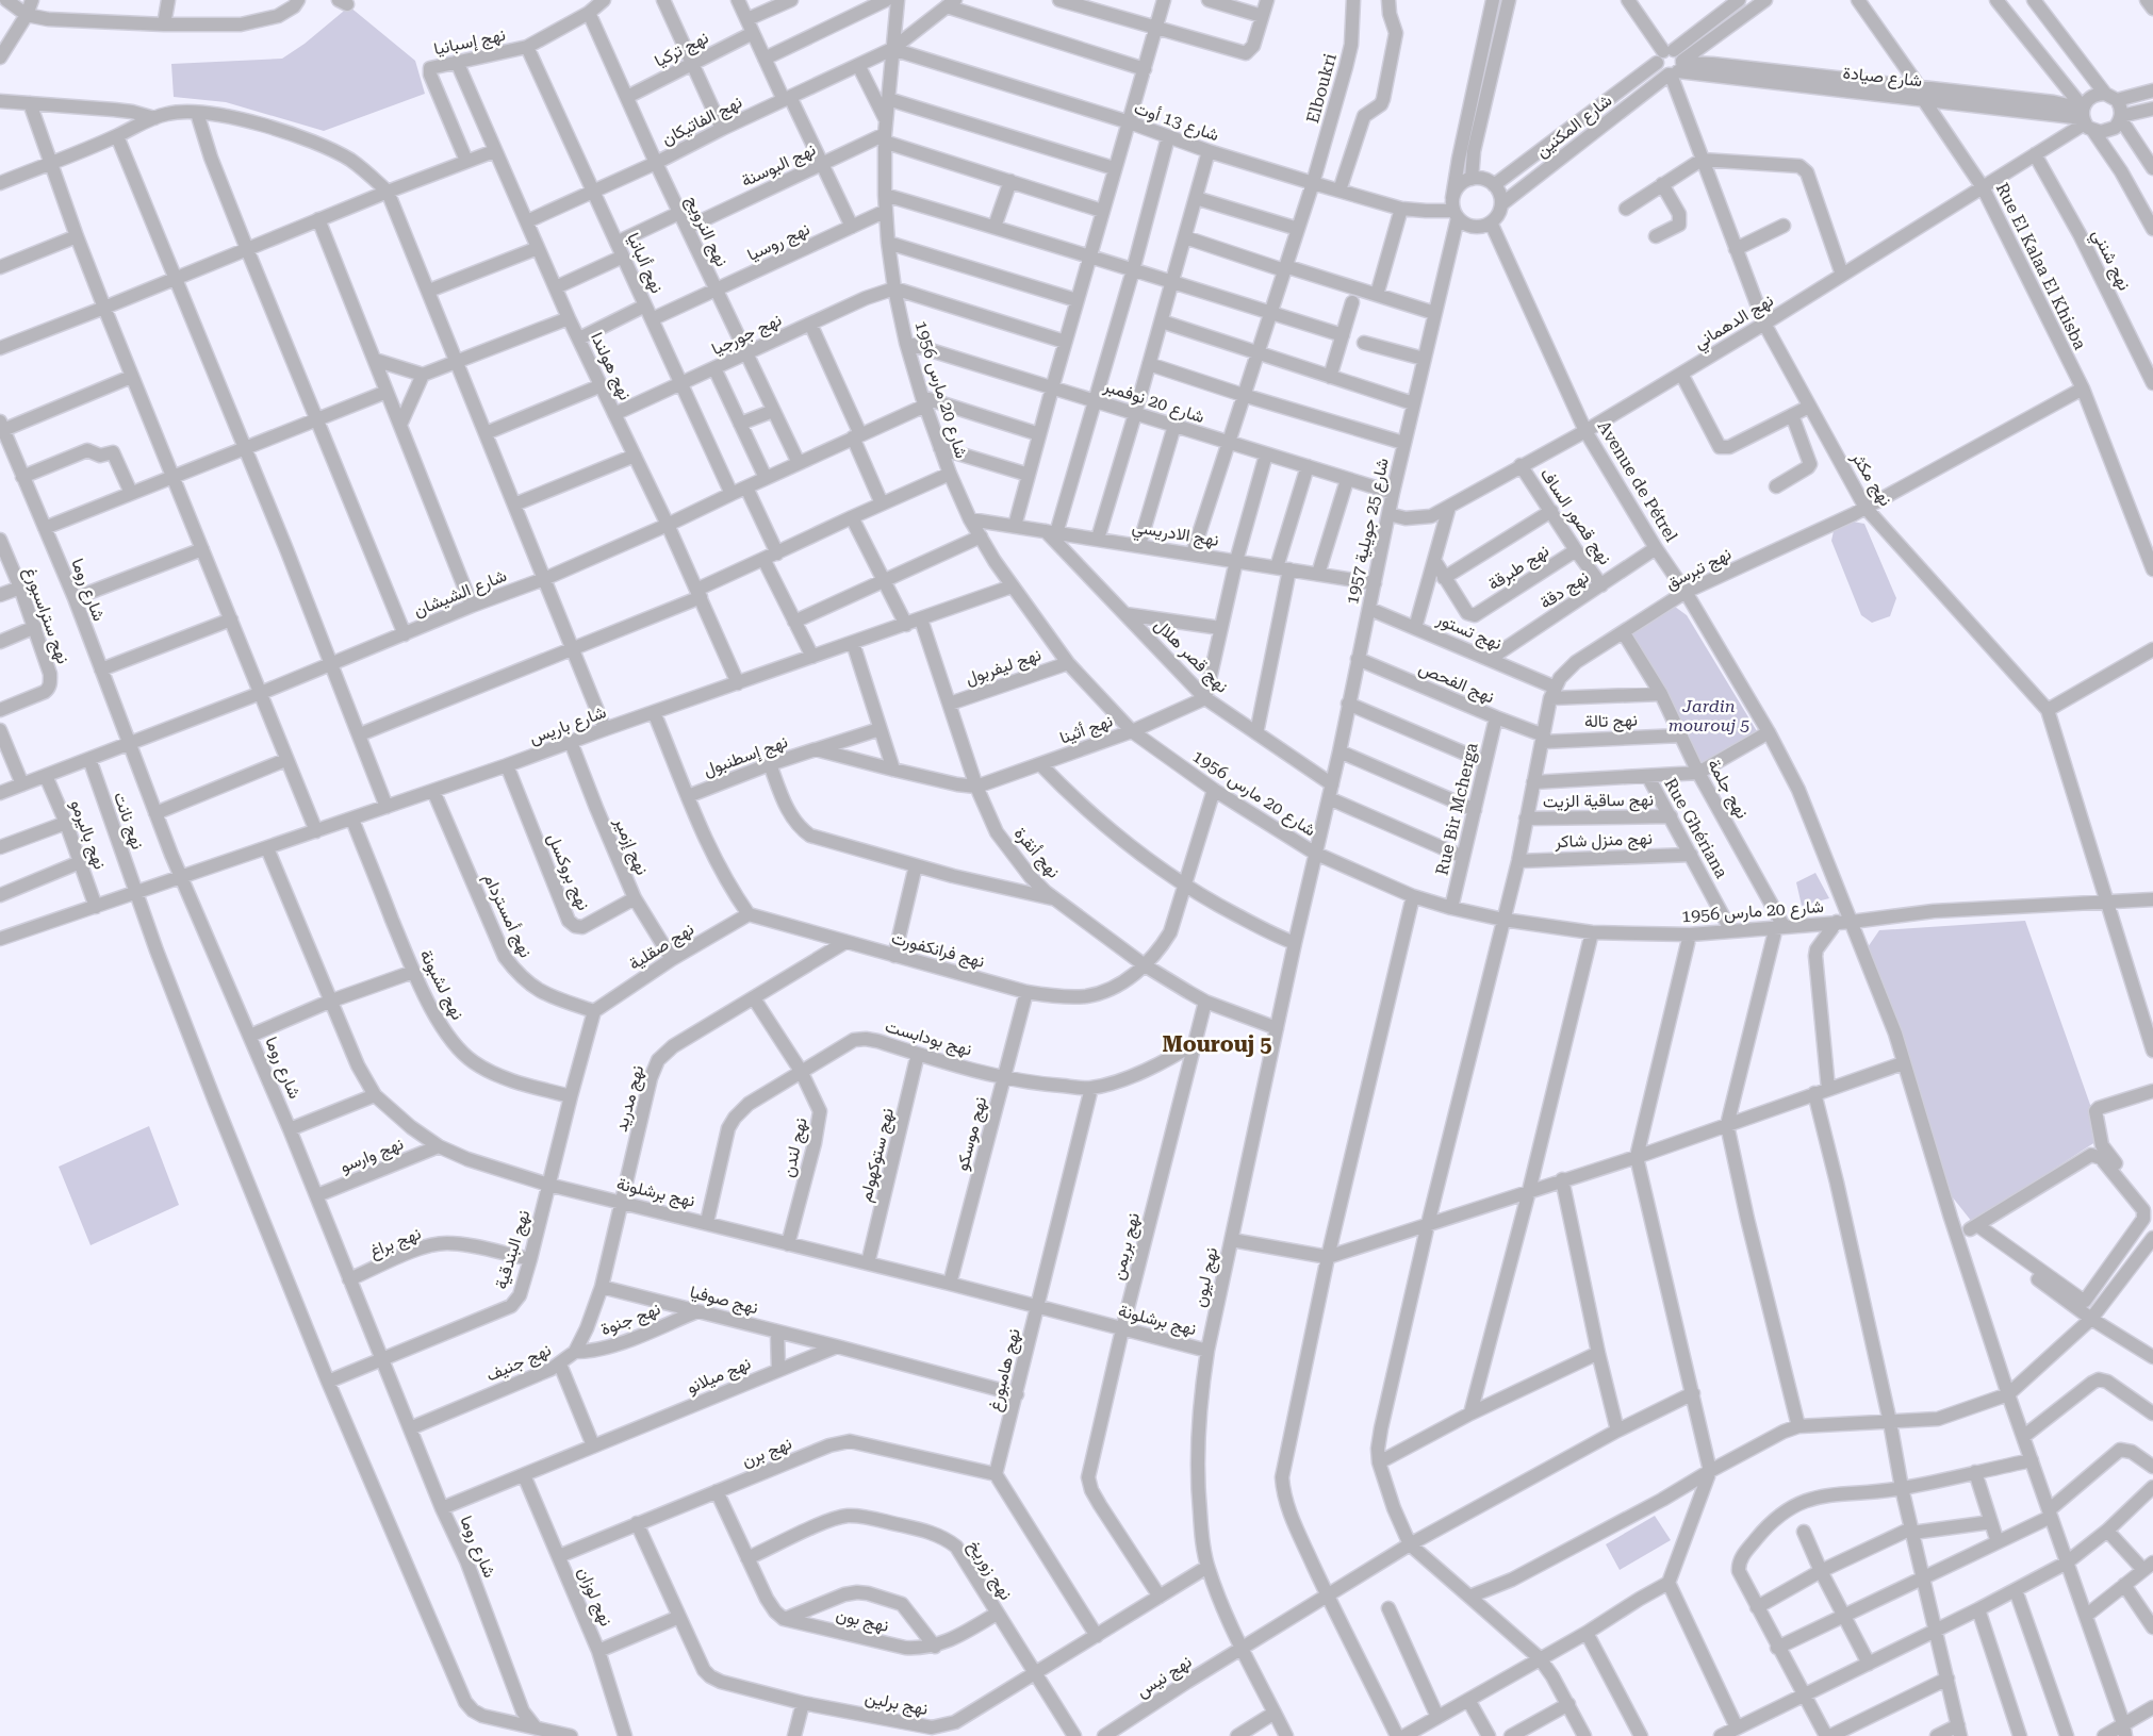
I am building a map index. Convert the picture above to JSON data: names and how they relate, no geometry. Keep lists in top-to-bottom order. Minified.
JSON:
{"streets":{"street":["نهج إسبانيا","نهج تركيا","شارع صيادة","Elboukri","نهج الفاتيكان","شارع 13 أوت","شارع المكنين","نهج البوسنة","نهج النرويج","نهج روسيا","نهج شنني","نهج ألبانيا","Rue El Kalaa El Khisba","نهج الدهماني","نهج جورجيا","نهج هولندا","شارع 20 مارس 1956","شارع 20 نوفمبر","نهج مكثر","Avenue de Pétrel","نهج قصور الساف","شارع 25 جويلية 1957","نهج الادريسي","نهج طبرقة","نهج تبرسق","شارع روما","نهج دقة","شارع الشيشان","نهج ستراسبورغ","نهج تستور","نهج قصر هلال","نهج ليفربول","نهج الفحص","نهج تالة","شارع باريس","نهج أثينا","نهج إسطنبول","نهج جلمة","نهج ساقية الزيت","Rue Bir Mcherga","نهج نانت","Rue Ghériana","نهج باليرمو","نهج منزل شاكر","نهج إزمير","نهج أنقرة","نهج بروكسل","نهج أمستردام","نهج صقلية","نهج فرانكفورت","نهج لشبونة","نهج بودابست","نهج مدريد","نهج موسكو","نهج لندن","نهج وارسو","نهج ستوكهولم","نهج برشلونة","نهج براغ","نهج بريمن","نهج البندقية","نهج ليون","نهج صوفيا","نهج جنوة","نهج جنيف","نهج هامبورغ","نهج ميلانو","نهج برن","نهج زوريخ","نهج لوزان","نهج بون","نهج نيس","نهج برلين"]},"crossings":[["نهج إسبانيا","نهج النرويج"],["نهج إسبانيا","نهج ألبانيا"],["نهج إسبانيا","نهج هولندا"],["نهج تركيا","نهج النرويج"],["شارع صيادة","شارع المكنين"],["شارع صيادة","Rue El Kalaa El Khisba"],["شارع صيادة","نهج الدهماني"],["شارع صيادة","نهج مكثر"],["Elboukri","شارع 13 أوت"],["Elboukri","شارع 20 نوفمبر"],["Elboukri","نهج الادريسي"],["نهج الفاتيكان","شارع 13 أوت"],["نهج الفاتيكان","نهج النرويج"],["نهج الفاتيكان","نهج ألبانيا"],["نهج الفاتيكان","نهج هولندا"],["نهج الفاتيكان","شارع 20 مارس 1956"],["شارع 13 أوت","شارع المكنين"],["شارع 13 أوت","شارع 20 مارس 1956"],["شارع 13 أوت","Avenue de Pétrel"],["شارع 13 أوت","شارع 25 جويلية 1957"],["شارع المكنين","نهج مكثر"],["شارع المكنين","Avenue de Pétrel"],["شارع المكنين","شارع 25 جويلية 1957"],["نهج البوسنة","نهج النرويج"],["نهج البوسنة","شارع 20 مارس 1956"],["نهج النرويج","نهج روسيا"],["نهج النرويج","نهج جورجيا"],["نهج النرويج","شارع الشيشان"],["نهج روسيا","نهج ألبانيا"],["نهج روسيا","شارع 20 مارس 1956"],["نهج شنني","نهج الدهماني"],["نهج ألبانيا","نهج جورجيا"],["نهج ألبانيا","شارع الشيشان"],["Rue El Kalaa El Khisba","نهج الدهماني"],["Rue El Kalaa El Khisba","نهج تبرسق"],["نهج الدهماني","نهج مكثر"],["نهج الدهماني","Avenue de Pétrel"],["نهج الدهماني","نهج قصور الساف"],["نهج الدهماني","شارع 25 جويلية 1957"],["نهج جورجيا","نهج هولندا"],["نهج جورجيا","شارع 20 مارس 1956"],["نهج هولندا","شارع الشيشان"],["نهج هولندا","شارع باريس"],["شارع 20 مارس 1956","شارع 20 نوفمبر"],["شارع 20 مارس 1956","نهج مكثر"],["شارع 20 مارس 1956","Avenue de Pétrel"],["شارع 20 مارس 1956","شارع 25 جويلية 1957"],["شارع 20 مارس 1956","نهج الادريسي"],["شارع 20 مارس 1956","نهج تبرسق"],["شارع 20 مارس 1956","شارع الشيشان"],["شارع 20 مارس 1956","نهج ليفربول"],["شارع 20 مارس 1956","شارع باريس"],["شارع 20 مارس 1956","نهج أثينا"],["شارع 20 مارس 1956","نهج جلمة"],["شارع 20 مارس 1956","Rue Bir Mcherga"],["شارع 20 مارس 1956","Rue Ghériana"],["شارع 20 مارس 1956","نهج فرانكفورت"],["شارع 20 مارس 1956","نهج ليون"],["شارع 20 نوفمبر","شارع 25 جويلية 1957"],["نهج مكثر","نهج تبرسق"],["Avenue de Pétrel","شارع 25 جويلية 1957"],["Avenue de Pétrel","نهج تبرسق"],["Avenue de Pétrel","نهج دقة"],["نهج قصور الساف","نهج طبرقة"],["نهج قصور الساف","نهج دقة"],["شارع 25 جويلية 1957","نهج الادريسي"],["شارع 25 جويلية 1957","نهج تستور"],["شارع 25 جويلية 1957","نهج قصر هلال"],["شارع 25 جويلية 1957","نهج الفحص"],["شارع 25 جويلية 1957","نهج ليون"],["نهج الادريسي","نهج قصر هلال"],["نهج تبرسق","نهج تستور"],["نهج تبرسق","نهج الفحص"],["نهج تبرسق","نهج تالة"],["نهج تبرسق","نهج جلمة"],["نهج تبرسق","نهج ساقية الزيت"],["نهج تبرسق","نهج منزل شاكر"],["شارع روما","شارع الشيشان"],["شارع روما","شارع باريس"],["شارع روما","نهج نانت"],["شارع روما","نهج وارسو"],["شارع روما","نهج براغ"],["شارع روما","نهج البندقية"],["شارع روما","نهج جنيف"],["شارع روما","نهج ميلانو"],["نهج دقة","نهج تستور"],["شارع الشيشان","نهج نانت"],["شارع الشيشان","نهج باليرمو"],["نهج قصر هلال","نهج أثينا"],["نهج ليفربول","نهج أنقرة"],["نهج الفحص","نهج تالة"],["نهج الفحص","Rue Bir Mcherga"],["نهج تالة","نهج جلمة"],["شارع باريس","نهج نانت"],["شارع باريس","نهج باليرمو"],["شارع باريس","نهج إزمير"],["شارع باريس","نهج أنقرة"],["شارع باريس","نهج بروكسل"],["شارع باريس","نهج أمستردام"],["شارع باريس","نهج لشبونة"],["شارع باريس","نهج برشلونة"],["نهج أثينا","نهج إسطنبول"],["نهج أثينا","نهج أنقرة"],["نهج إسطنبول","نهج أنقرة"],["نهج ساقية الزيت","Rue Ghériana"],["نهج نانت","نهج البندقية"],["Rue Ghériana","نهج منزل شاكر"],["نهج إزمير","نهج بروكسل"],["نهج إزمير","نهج صقلية"],["نهج أنقرة","نهج فرانكفورت"],["نهج أنقرة","نهج بريمن"],["نهج أنقرة","نهج ليون"],["نهج أمستردام","نهج صقلية"],["نهج أمستردام","نهج البندقية"],["نهج صقلية","نهج فرانكفورت"],["نهج صقلية","نهج البندقية"],["نهج فرانكفورت","نهج مدريد"],["نهج فرانكفورت","نهج موسكو"],["نهج لشبونة","نهج البندقية"],["نهج بودابست","نهج موسكو"],["نهج بودابست","نهج لندن"],["نهج بودابست","نهج ستوكهولم"],["نهج بودابست","نهج برشلونة"],["نهج بودابست","نهج بريمن"],["نهج بودابست","نهج هامبورغ"],["نهج مدريد","نهج لندن"],["نهج مدريد","نهج برشلونة"],["نهج مدريد","نهج صوفيا"],["نهج مدريد","نهج جنيف"],["نهج موسكو","نهج برشلونة"],["نهج لندن","نهج برشلونة"],["نهج وارسو","نهج برشلونة"],["نهج ستوكهولم","نهج برشلونة"],["نهج برشلونة","نهج بريمن"],["نهج برشلونة","نهج البندقية"],["نهج برشلونة","نهج ليون"],["نهج برشلونة","نهج هامبورغ"],["نهج براغ","نهج البندقية"],["نهج بريمن","نهج برلين"],["نهج ليون","نهج نيس"],["نهج ليون","نهج برلين"],["نهج صوفيا","نهج جنوة"],["نهج صوفيا","نهج جنيف"],["نهج صوفيا","نهج ميلانو"],["نهج جنوة","نهج جنيف"],["نهج هامبورغ","نهج برن"],["نهج ميلانو","نهج لوزان"],["نهج برن","نهج لوزان"],["نهج برن","نهج برلين"],["نهج زوريخ","نهج بون"],["نهج زوريخ","نهج برلين"]],"districts":["Mourouj 5"],"parks":["Jardin mourouj 5"]}
